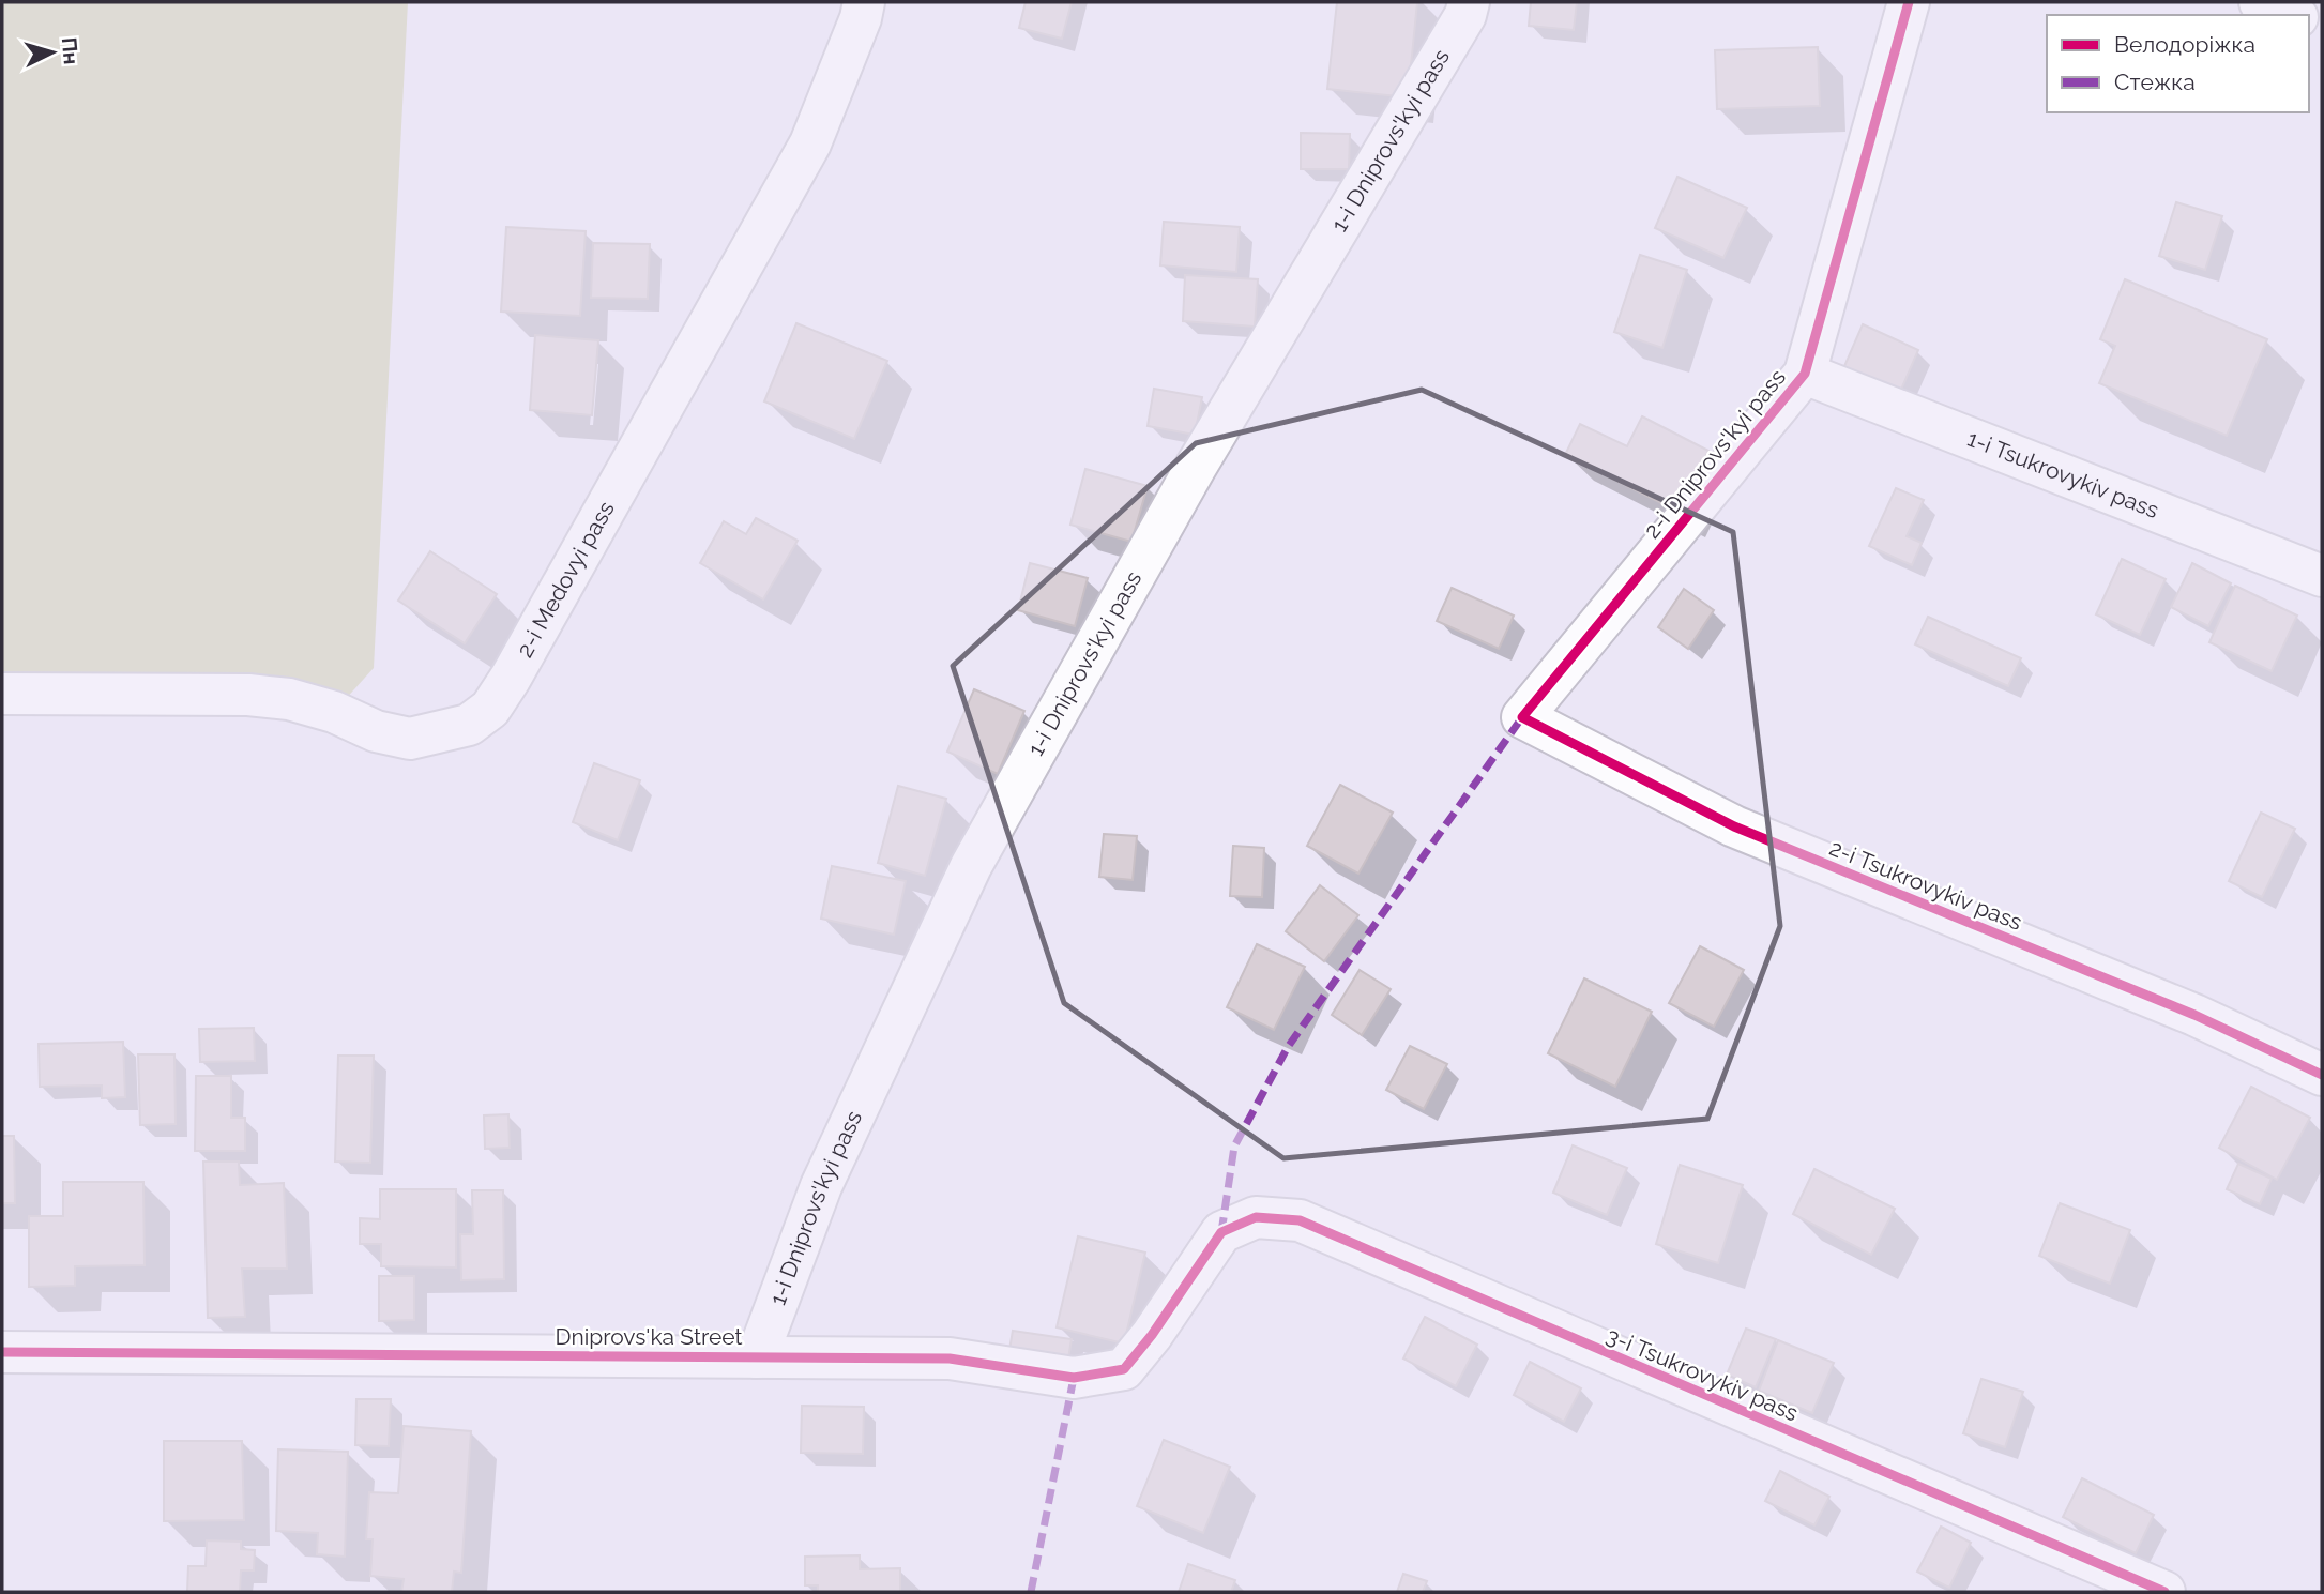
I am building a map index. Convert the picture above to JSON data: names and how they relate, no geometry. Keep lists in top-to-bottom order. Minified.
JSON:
{"streets":{"street":["1-i Dniprovs'kyi pass","2-i Dniprovs'kyi pass","1-i Tsukrovykiv pass","2-i Medovyi pass","2-i Tsukrovykiv pass","Dniprovs'ka Street","3-i Tsukrovykiv pass"]},"crossings":[["1-i Dniprovs'kyi pass","Dniprovs'ka Street"],["2-i Dniprovs'kyi pass","1-i Tsukrovykiv pass"],["2-i Dniprovs'kyi pass","2-i Tsukrovykiv pass"],["Dniprovs'ka Street","3-i Tsukrovykiv pass"]],"legend":["Велодоріжка","Стежка"],"north":"right"}
